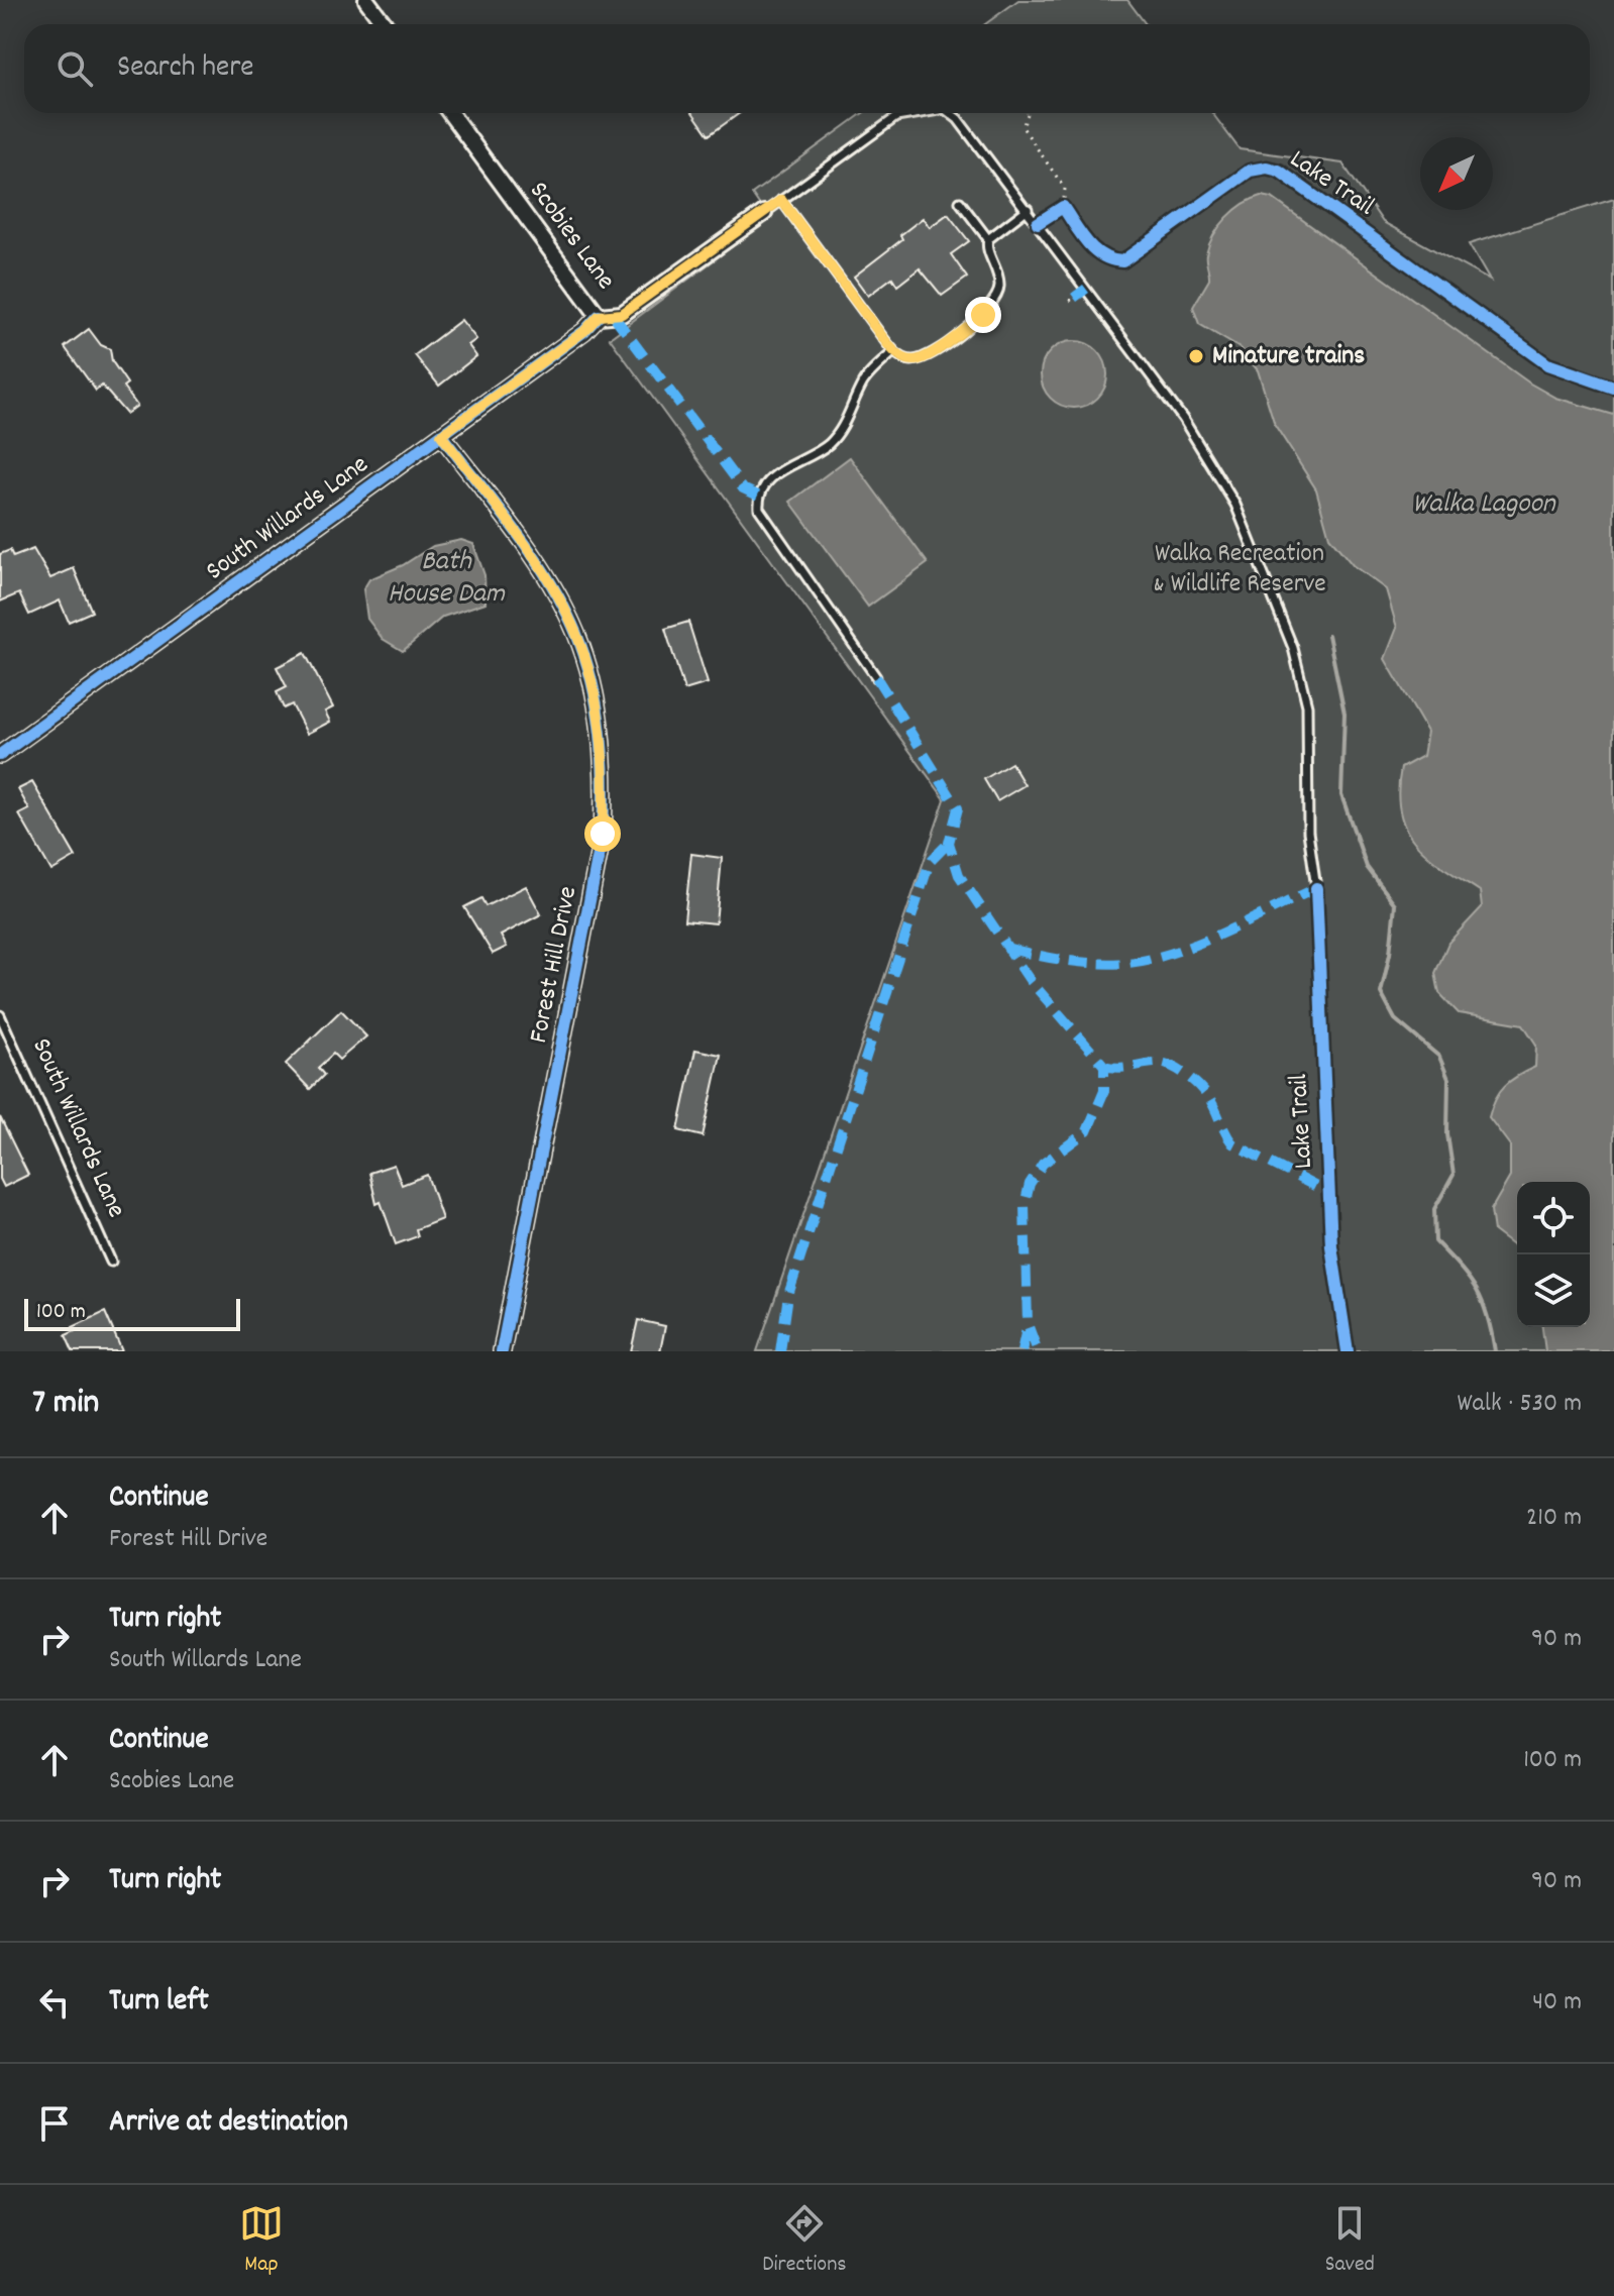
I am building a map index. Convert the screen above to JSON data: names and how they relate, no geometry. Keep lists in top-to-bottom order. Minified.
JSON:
{"streets":{"street":["Scobies Lane","South Willards Lane","Forest Hill Drive"],"cycle path":["Lake Trail"]},"crossings":[["Scobies Lane","South Willards Lane"],["South Willards Lane","Forest Hill Drive"]],"water":["Walka Lagoon","Bath House Dam"],"parks":["Walka Recreation & Wildlife Reserve"],"places":["Minature trains"],"scale_bar":"100 m","north":"bottom left","page":{"search":"Search here","scale":"100 m","heading":["7 min","Walk · 530 m"],"list":[["Continue","Forest Hill Drive","210 m"],["Turn right","South Willards Lane","90 m"],["Continue","Scobies Lane","100 m"],["Turn right","90 m"],["Turn left","40 m"],"Arrive at destination"],"nav":["Map","Directions","Saved"]}}
